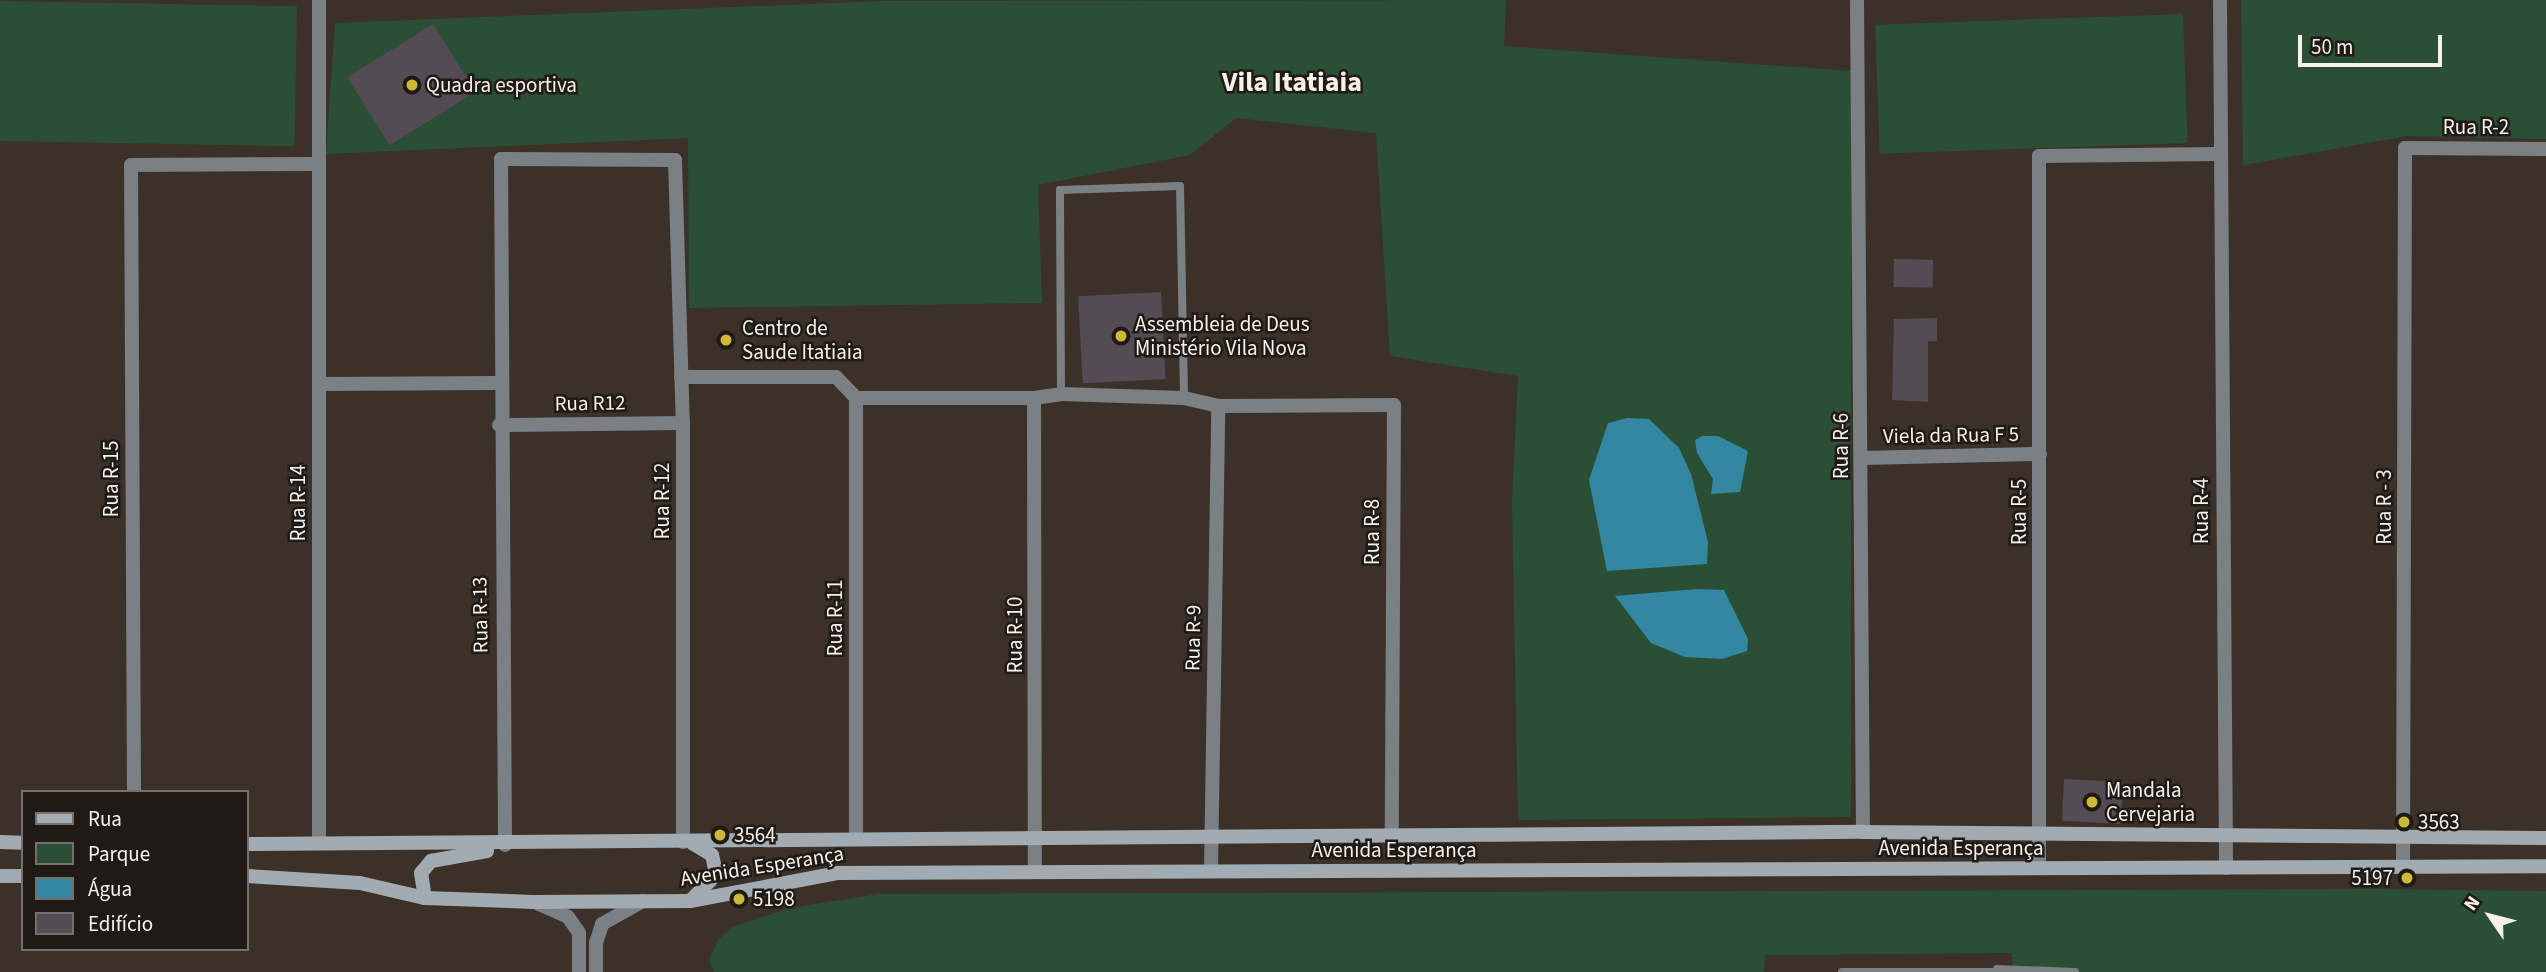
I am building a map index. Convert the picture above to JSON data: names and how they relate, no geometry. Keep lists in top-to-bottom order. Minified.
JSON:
{"streets":{"main road":["Avenida Esperança"],"street":["Rua R-2","Rua R12","Viela da Rua F 5","Rua R-6","Rua R-15","Rua R-12","Rua R-14","Rua R - 3","Rua R-4","Rua R-5","Rua R-8","Rua R-13","Rua R-11","Rua R-10","Rua R-9"]},"crossings":[["Rua R-2","Rua R - 3"],["Rua R12","Rua R-12"],["Rua R12","Rua R-13"],["Viela da Rua F 5","Rua R-6"],["Viela da Rua F 5","Rua R-5"],["Rua R-6","Avenida Esperança"],["Rua R-15","Rua R-14"],["Rua R-12","Rua R-13"],["Rua R-12","Avenida Esperança"],["Rua R-14","Avenida Esperança"],["Rua R - 3","Avenida Esperança"],["Rua R-4","Rua R-5"],["Rua R-4","Avenida Esperança"],["Rua R-5","Avenida Esperança"],["Rua R-8","Rua R-9"],["Rua R-8","Avenida Esperança"],["Rua R-13","Avenida Esperança"],["Rua R-11","Avenida Esperança"],["Rua R-10","Avenida Esperança"],["Rua R-9","Avenida Esperança"]],"districts":["Vila Itatiaia"],"places":["Quadra esportiva","Assembleia de Deus Ministério Vila Nova","Centro de Saude Itatiaia","Mandala Cervejaria","3563","3564","5197","5198"],"legend":["Rua","Parque","Água","Edifício"],"scale_bar":"50 m","north":"top left"}
